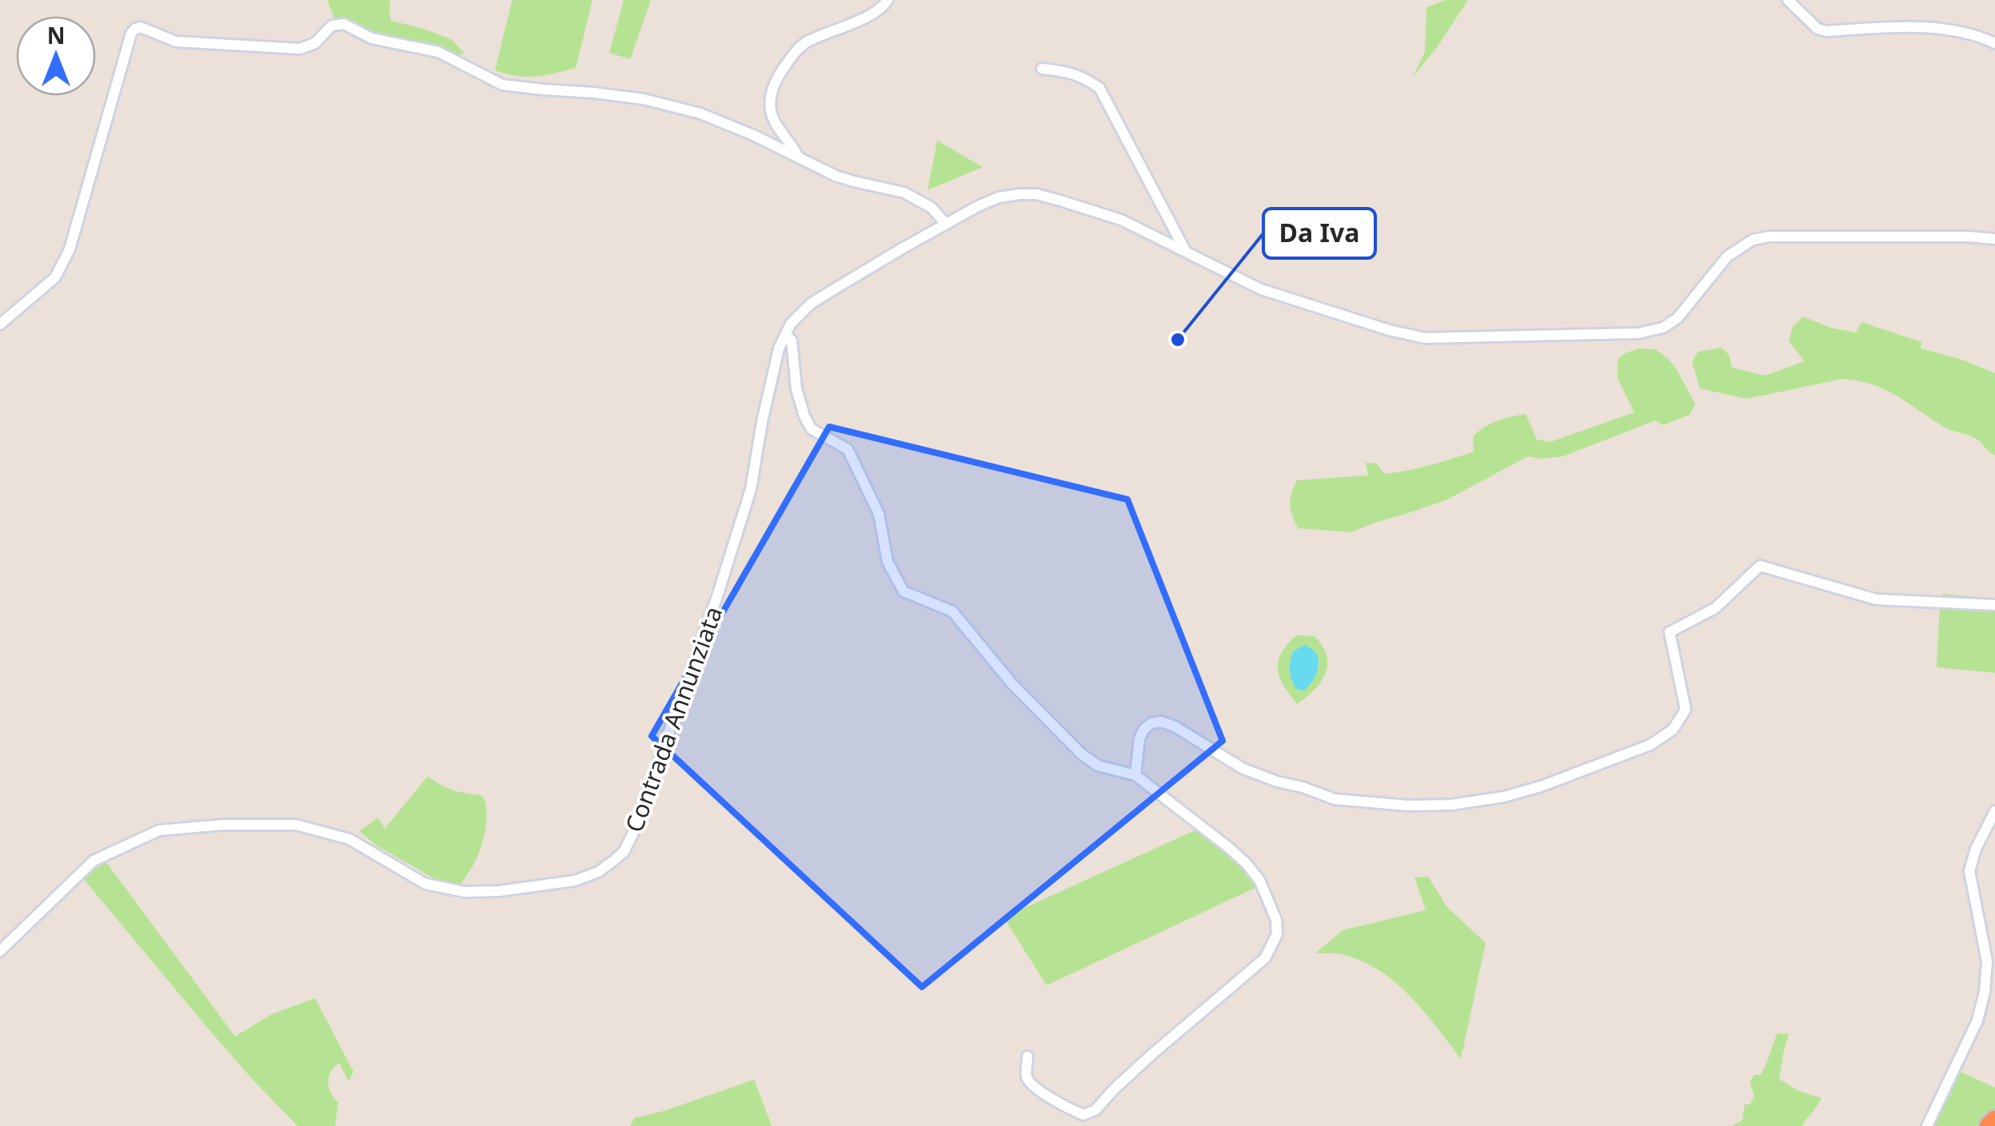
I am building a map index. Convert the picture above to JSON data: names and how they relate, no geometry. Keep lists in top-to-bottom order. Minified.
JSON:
{"streets":{"street":["Contrada Annunziata"]},"places":["Da Iva"],"north":"top"}
